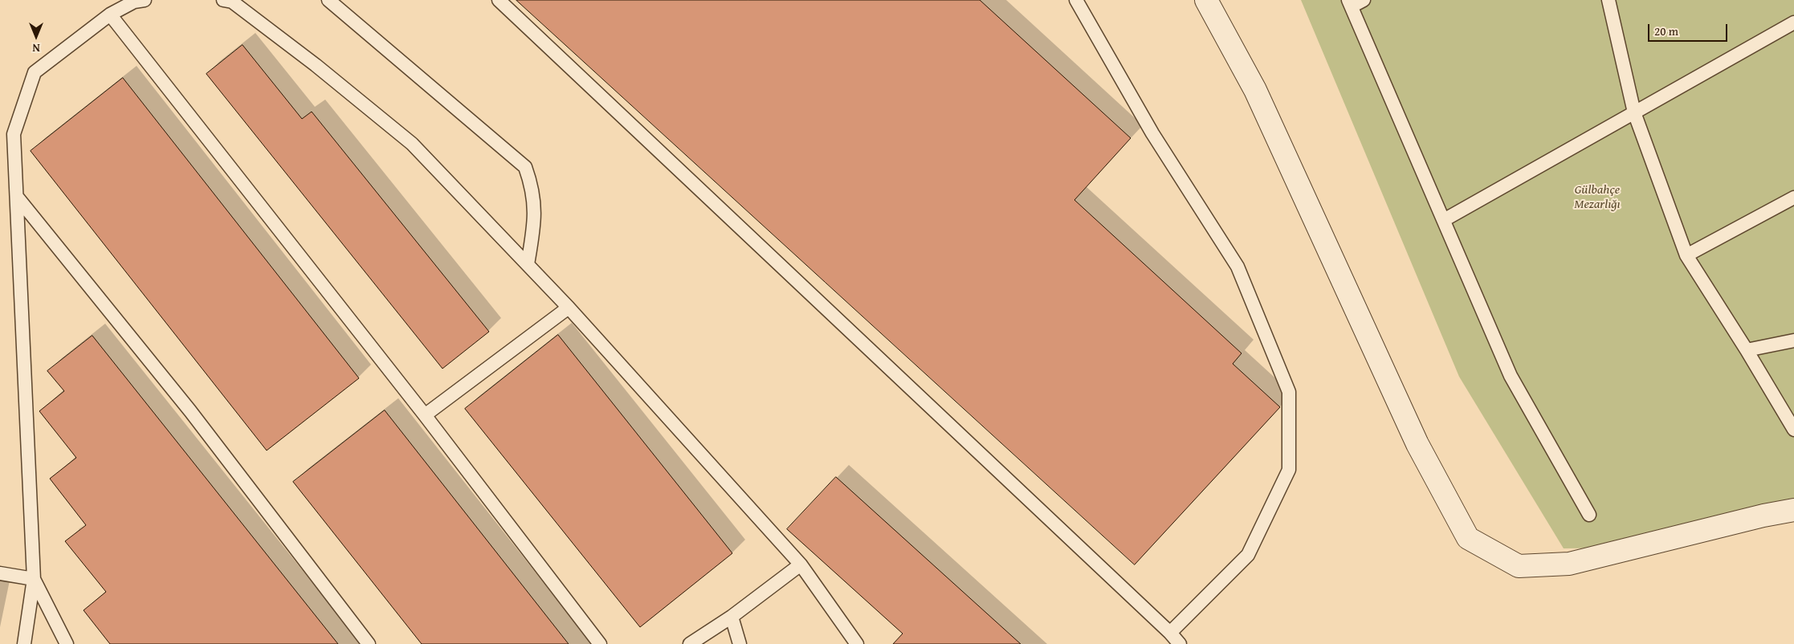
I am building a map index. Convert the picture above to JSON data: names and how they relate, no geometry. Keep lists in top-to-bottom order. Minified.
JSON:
{"parks":["Gülbahçe Mezarlığı"],"scale_bar":"20 m","north":"bottom"}
